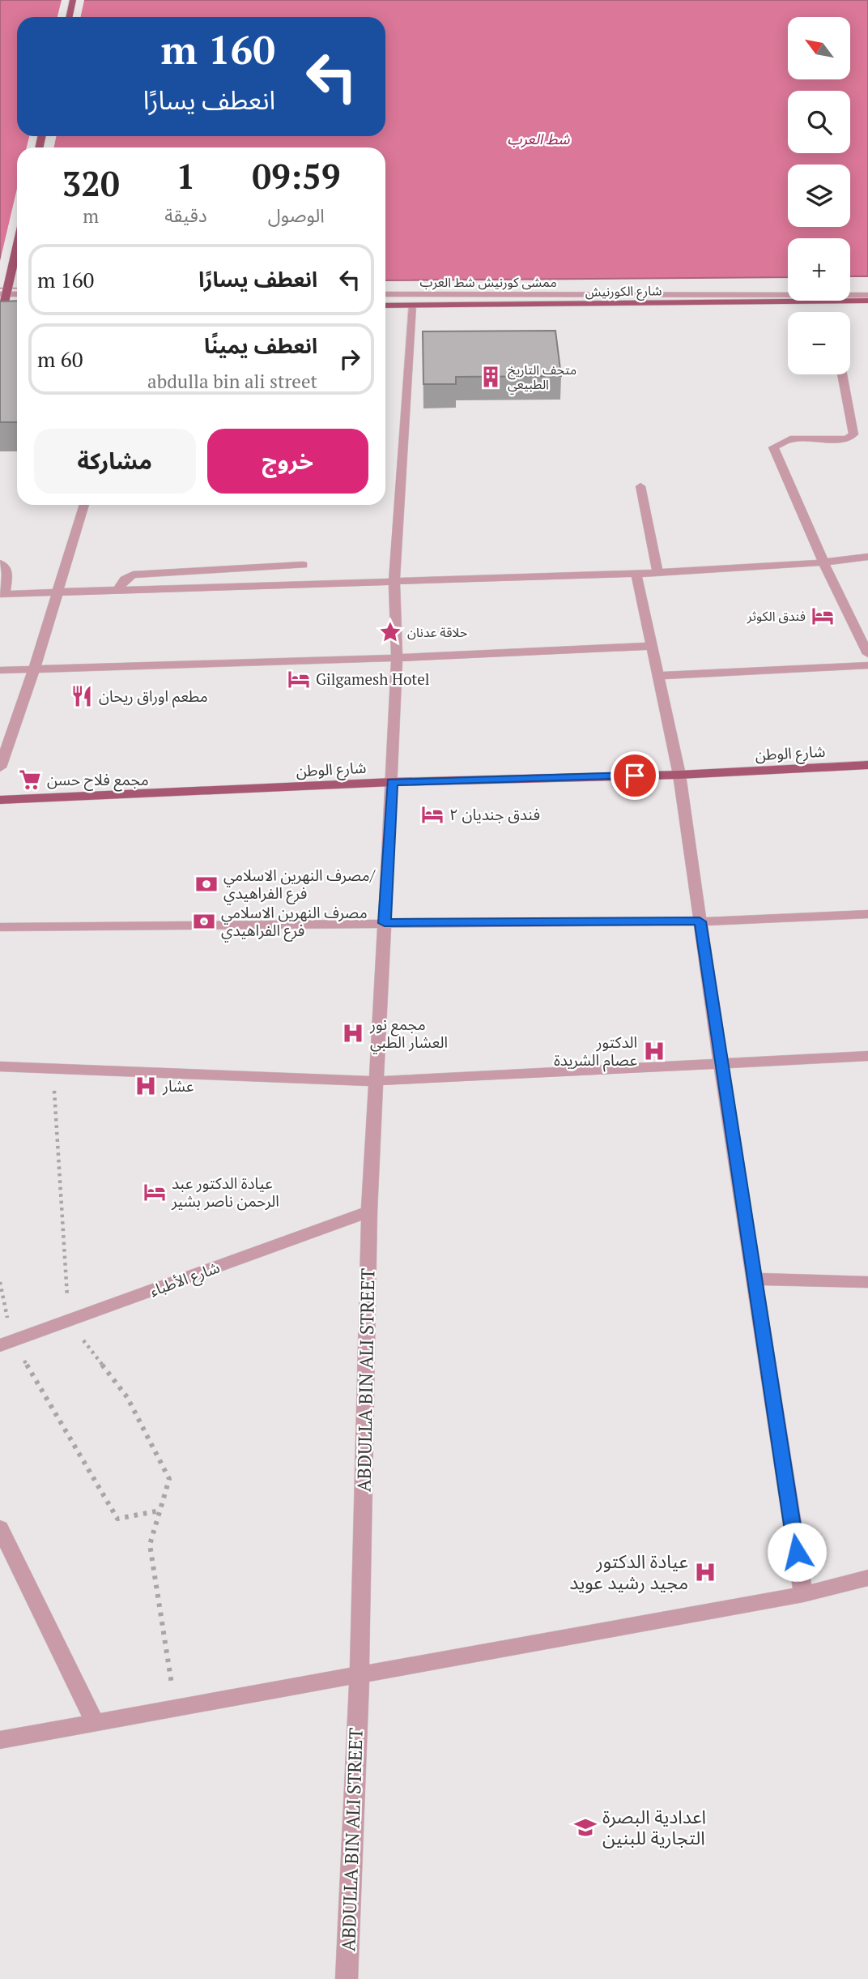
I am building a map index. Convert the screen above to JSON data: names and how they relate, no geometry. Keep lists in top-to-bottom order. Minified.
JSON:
{"streets":{"main road":["شارع الكورنيش","شارع الوطن"],"street":["ممشى كورنيش شط العرب","شارع الأطباء","ABDULLA BIN ALI STREET"]},"crossings":[["شارع الكورنيش","ABDULLA BIN ALI STREET"],["شارع الوطن","ABDULLA BIN ALI STREET"],["شارع الأطباء","ABDULLA BIN ALI STREET"]],"water":["شط العرب"],"places":{"building":["متحف التاريخ الطبيعي"],"hotel":["فندق الكوثر","Gilgamesh Hotel","فندق جنديان ٢","عيادة الدكتور عبد الرحمن ناصر بشير"],"place":["حلاقة عدنان"],"restaurant":["مطعم اوراق ريحان"],"supermarket":["مجمع فلاح حسن"],"bank":["مصرف النهرين الاسلامي/ فرع الفراهيدي","مصرف النهرين الاسلامي فرع الفراهيدي"],"hospital":["مجمع نور العشار الطبي","الدكتور عصام الشريدة","عشار","عيادة الدكتور مجيد رشيد عويد"],"school or university":["اعدادية البصرة التجارية للبنين"]},"north":"top left","page":{"map_buttons":["+","−"],"turn":["160 m","انعطف يسارًا"],"eta":["09:59","الوصول","1","دقيقة","320","m"],"list":[{"name":"انعطف يسارًا","value":"160 m"},{"name":"انعطف يمينًا","note":"abdulla bin ali street","value":"60 m"}],"buttons":["خروج","مشاركة"]}}
